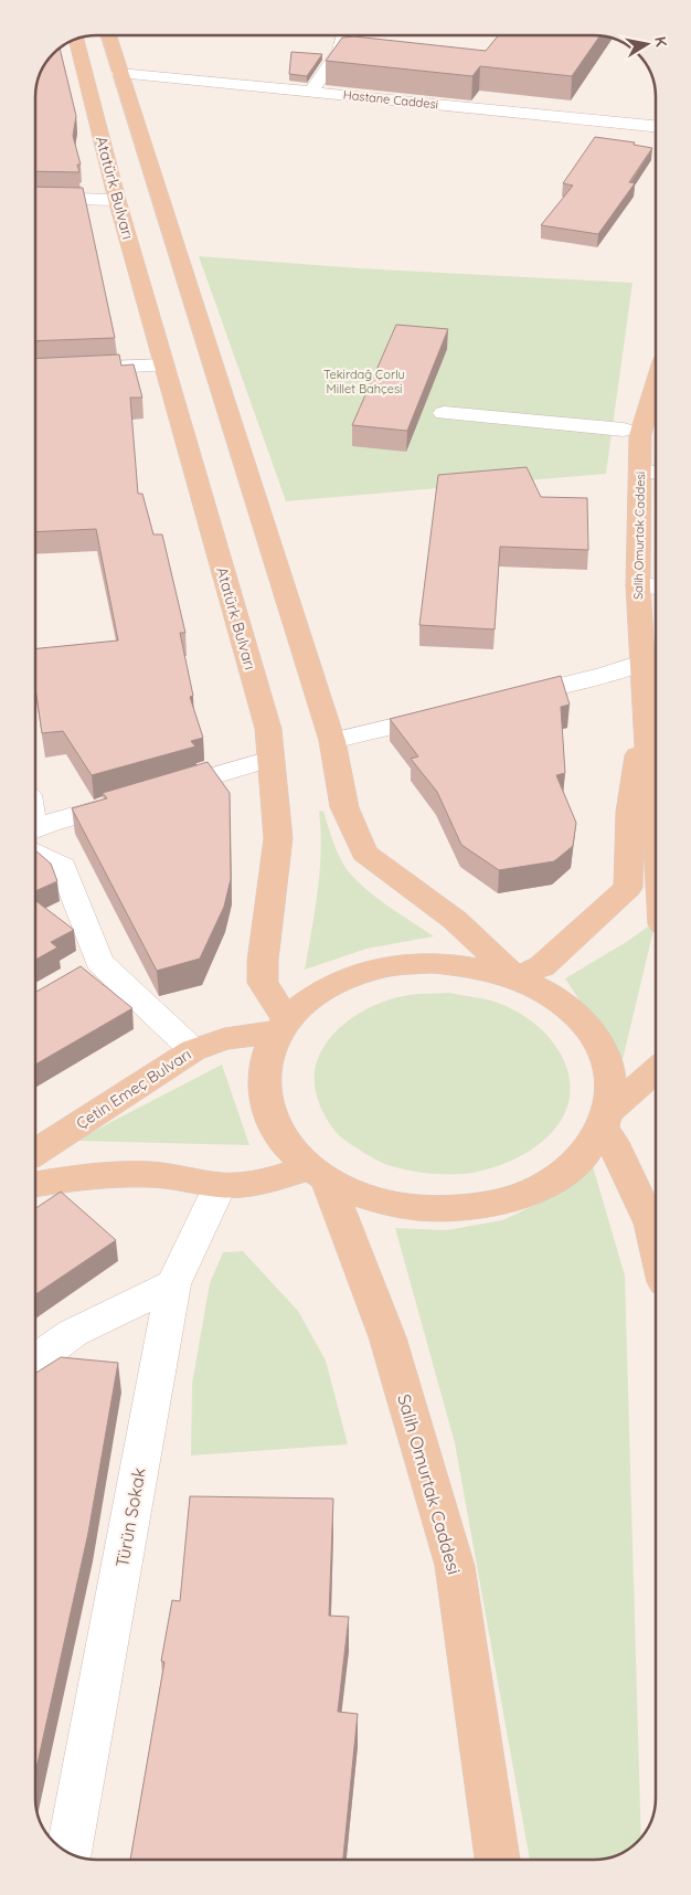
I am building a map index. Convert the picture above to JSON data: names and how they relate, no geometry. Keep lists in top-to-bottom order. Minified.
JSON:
{"streets":{"main road":["Atatürk Bulvarı","Salih Omurtak Caddesi","Çetin Emeç Bulvarı"],"street":["Hastane Caddesi","Türün Sokak"]},"crossings":[["Atatürk Bulvarı","Çetin Emeç Bulvarı"]],"parks":["Tekirdağ Çorlu Millet Bahçesi"],"north":"right"}
